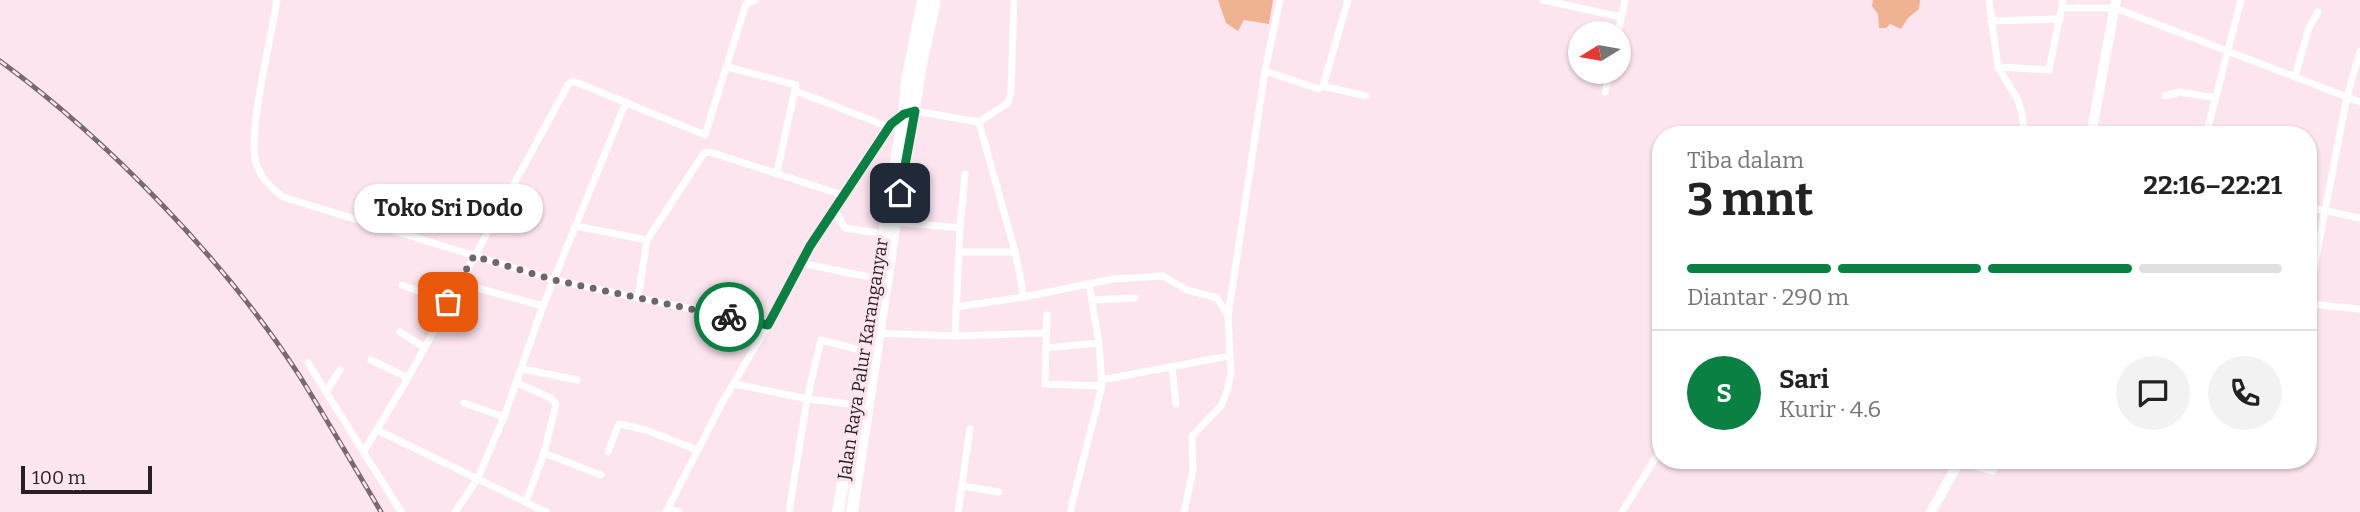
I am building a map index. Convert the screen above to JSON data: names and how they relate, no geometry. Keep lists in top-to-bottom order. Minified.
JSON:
{"streets":{"main road":["Jalan Raya Palur Karanganyar"]},"places":["Toko Sri Dodo"],"scale_bar":"100 m","north":"left","page":{"heading":["3 mnt","Tiba dalam","22:16–22:21"],"panel":["Sari","Kurir · 4.6"],"bubble":"Toko Sri Dodo","bar":"Diantar · 290 m","round":"S","scale":"100 m"}}
